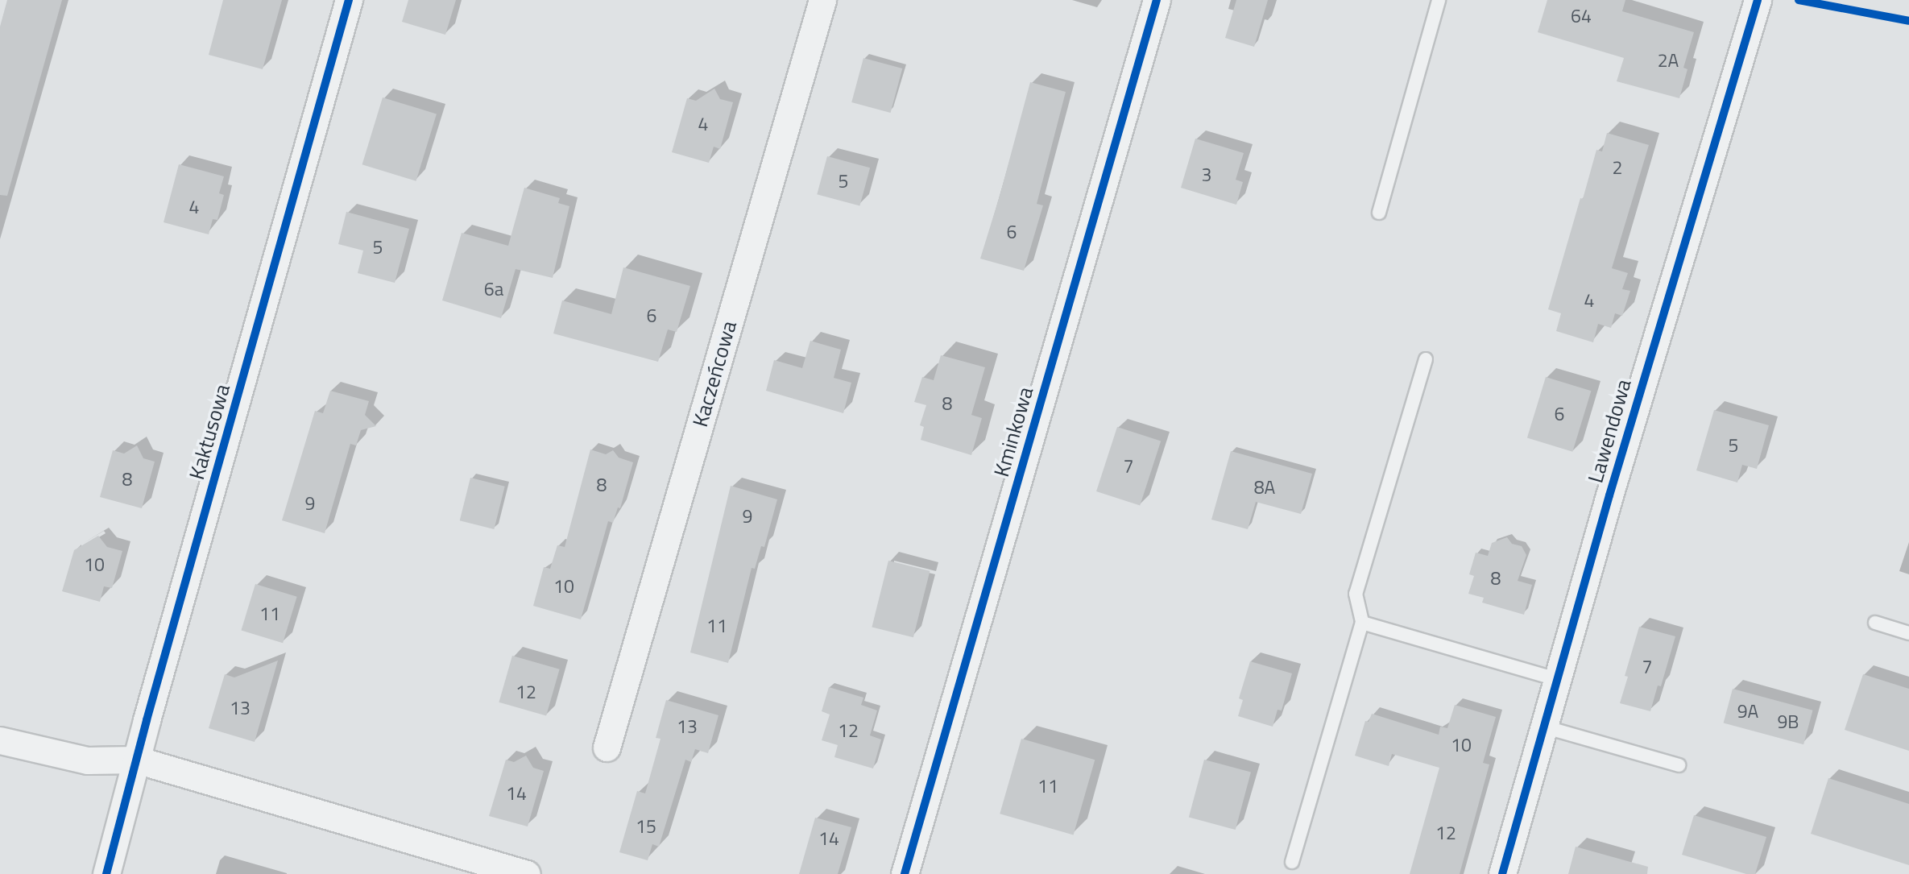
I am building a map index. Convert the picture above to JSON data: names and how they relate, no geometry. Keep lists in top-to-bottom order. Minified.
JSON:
{"streets":{"street":["Kaczeńcowa","Lawendowa","Kaktusowa","Kminkowa"]},"house_numbers":["64","2A","4","2","3","5","4","6","5","6a","4","6","8","6","5","7","8","8","8A","9","9","10","8","10","11","11","7","12","13","9A","9B","13","12","10","11","14","15","12","14"]}
